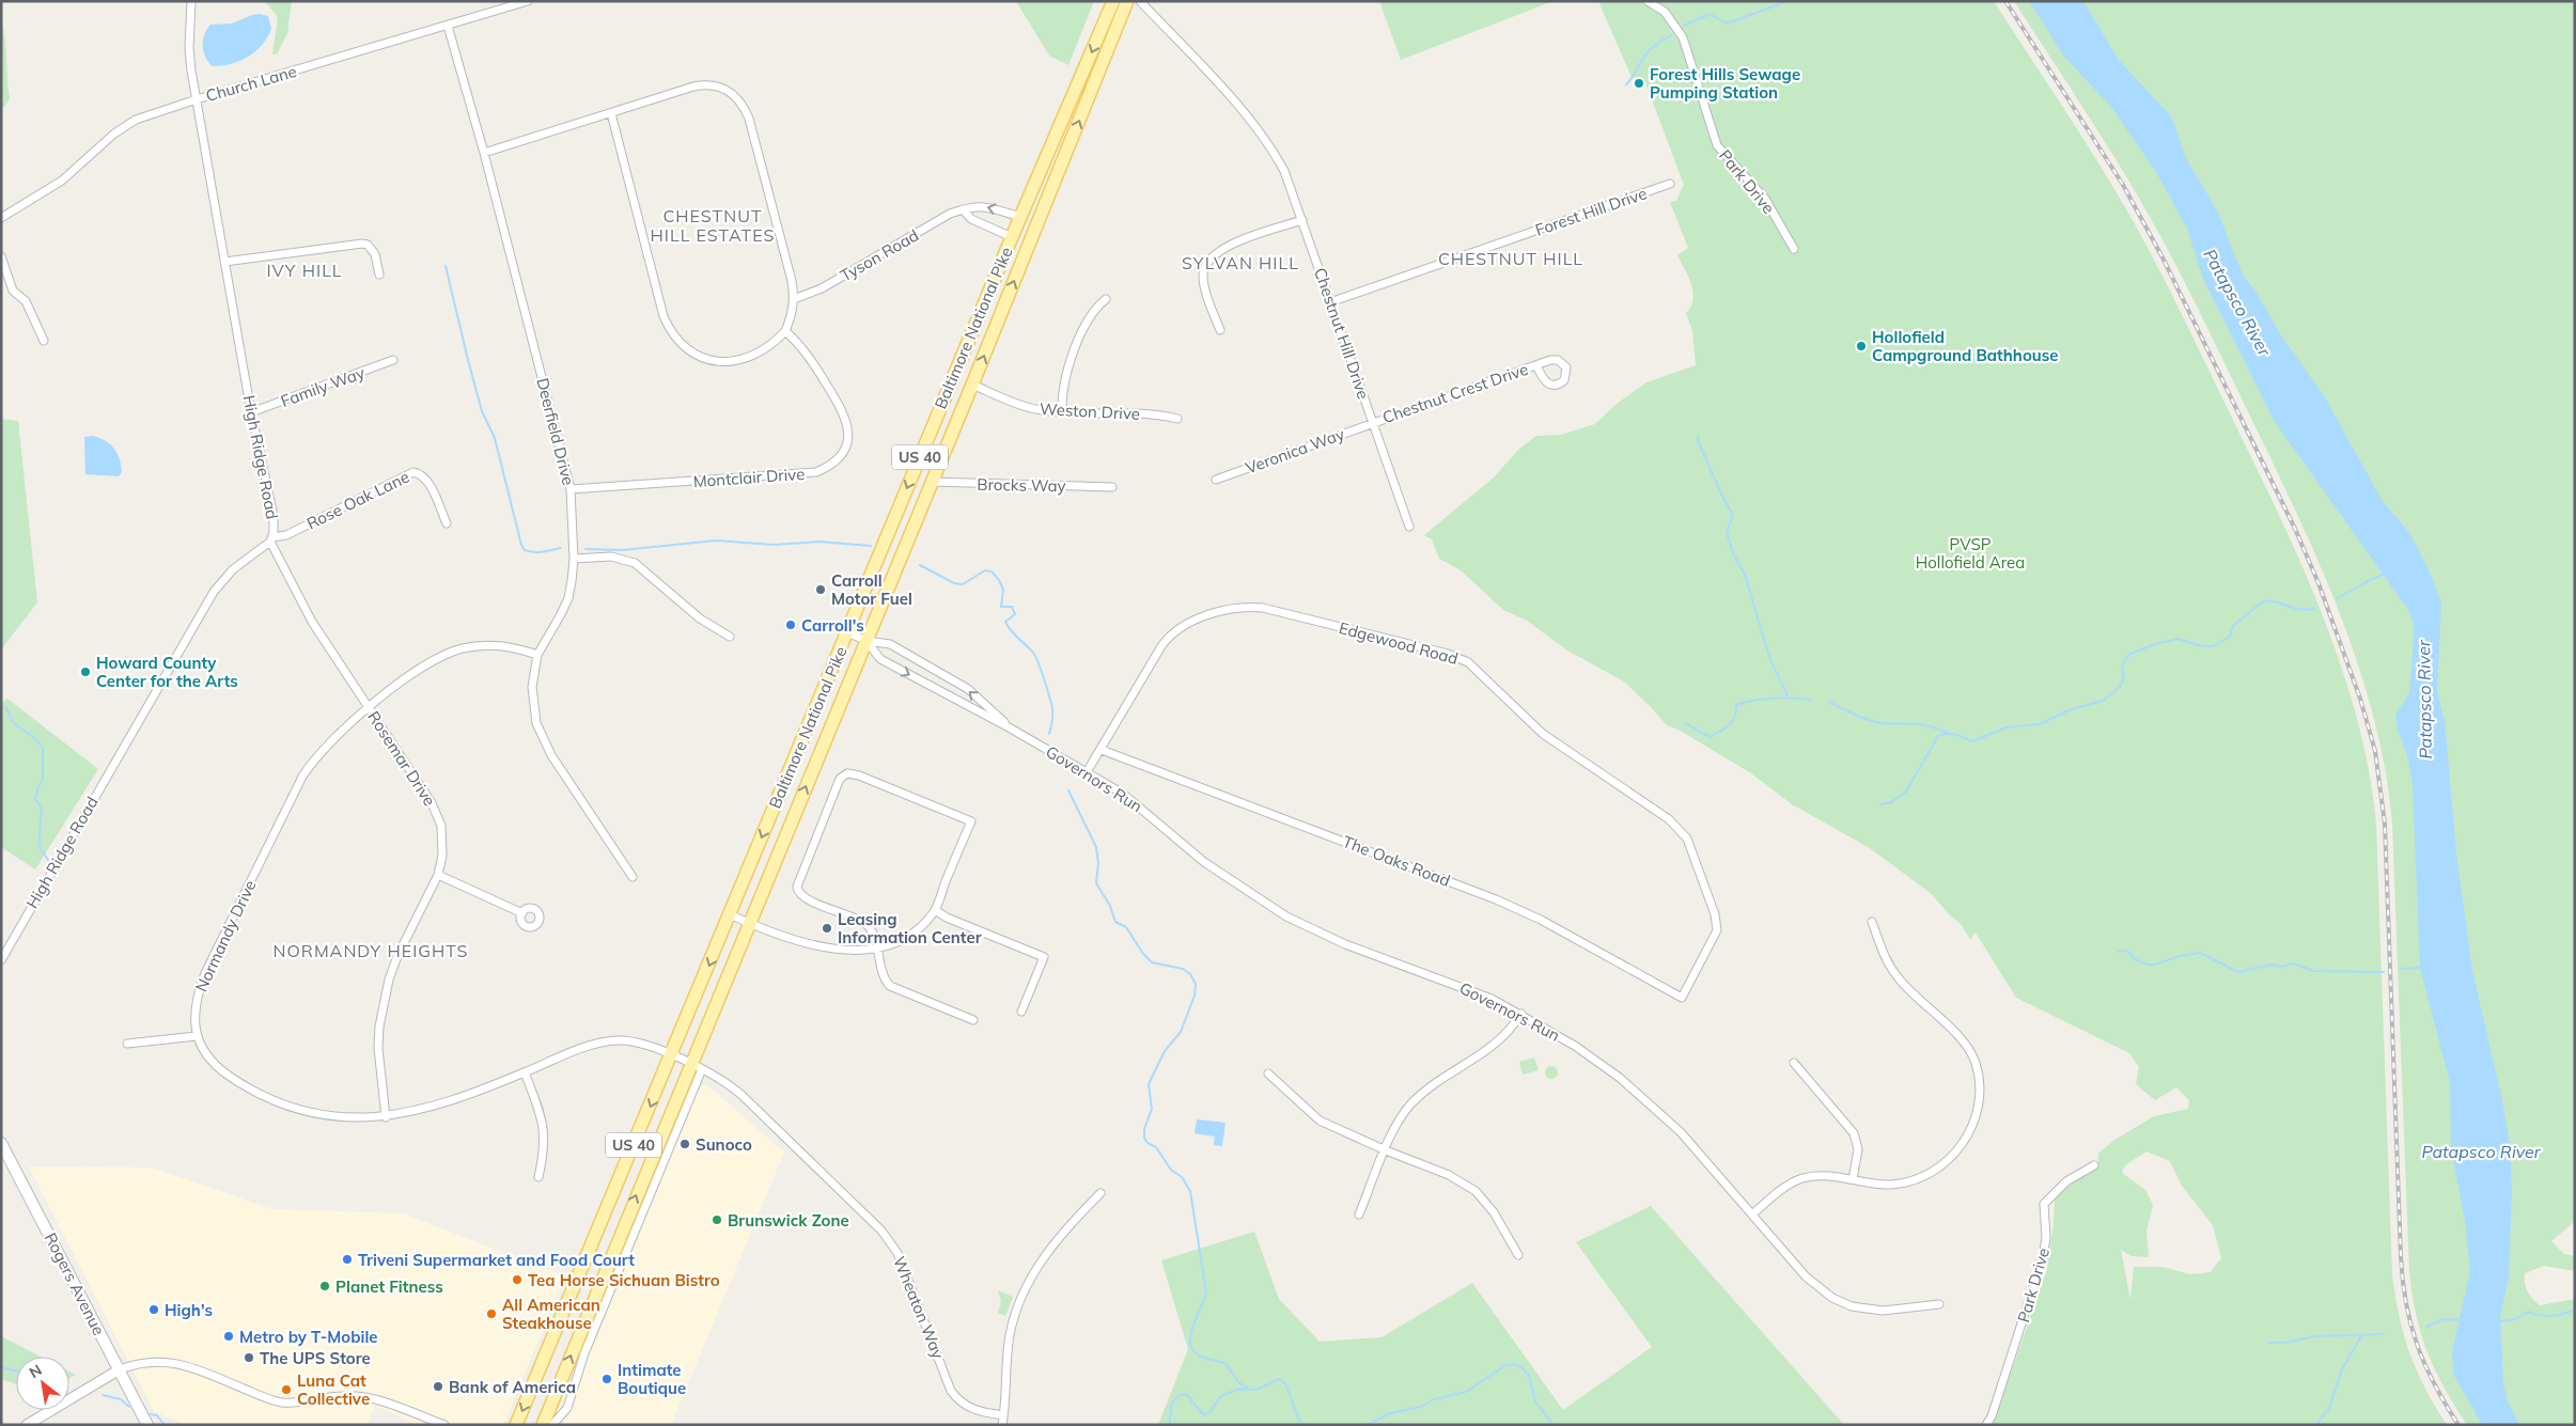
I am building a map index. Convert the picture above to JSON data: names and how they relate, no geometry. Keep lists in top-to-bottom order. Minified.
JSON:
{"streets":{"main road":["Baltimore National Pike","US 40","Rogers Avenue"],"street":["Church Lane","Park Drive","Forest Hill Drive","Tyson Road","Chestnut Hill Drive","Family Way","Chestnut Crest Drive","Weston Drive","Deerfield Drive","Veronica Way","High Ridge Road","Montclair Drive","Brocks Way","Rose Oak Lane","Edgewood Road","Rosemar Drive","Governors Run","The Oaks Road","Normandy Drive","Wheaton Way"]},"crossings":[["Church Lane","Deerfield Drive"],["Church Lane","High Ridge Road"],["Forest Hill Drive","Chestnut Hill Drive"],["Tyson Road","Baltimore National Pike"],["Baltimore National Pike","Weston Drive"],["Baltimore National Pike","Brocks Way"],["Baltimore National Pike","Governors Run"],["Baltimore National Pike","Normandy Drive"],["Baltimore National Pike","Wheaton Way"],["Chestnut Hill Drive","Chestnut Crest Drive"],["Chestnut Hill Drive","Veronica Way"],["Family Way","High Ridge Road"],["Chestnut Crest Drive","Veronica Way"],["Deerfield Drive","Montclair Drive"],["Deerfield Drive","Normandy Drive"],["High Ridge Road","Rose Oak Lane"],["High Ridge Road","Rosemar Drive"],["Rose Oak Lane","Rosemar Drive"],["Edgewood Road","Governors Run"],["Edgewood Road","The Oaks Road"],["Rosemar Drive","Normandy Drive"],["Normandy Drive","Wheaton Way"]],"districts":["CHESTNUT HILL ESTATES","CHESTNUT HILL","SYLVAN HILL","IVY HILL","NORMANDY HEIGHTS"],"water":["Patapsco River"],"parks":["PVSP Hollofield Area"],"places":["Forest Hills Sewage Pumping Station","Hollofield Campground Bathhouse","Carroll Motor Fuel","Carroll's","Howard County Center for the Arts","Leasing Information Center","Sunoco","Brunswick Zone","Triveni Supermarket and Food Court","Tea Horse Sichuan Bistro","Planet Fitness","High's","All American Steakhouse","Metro by T-Mobile","The UPS Store","Intimate Boutique","Bank of America","Luna Cat Collective"],"north":"top left"}
